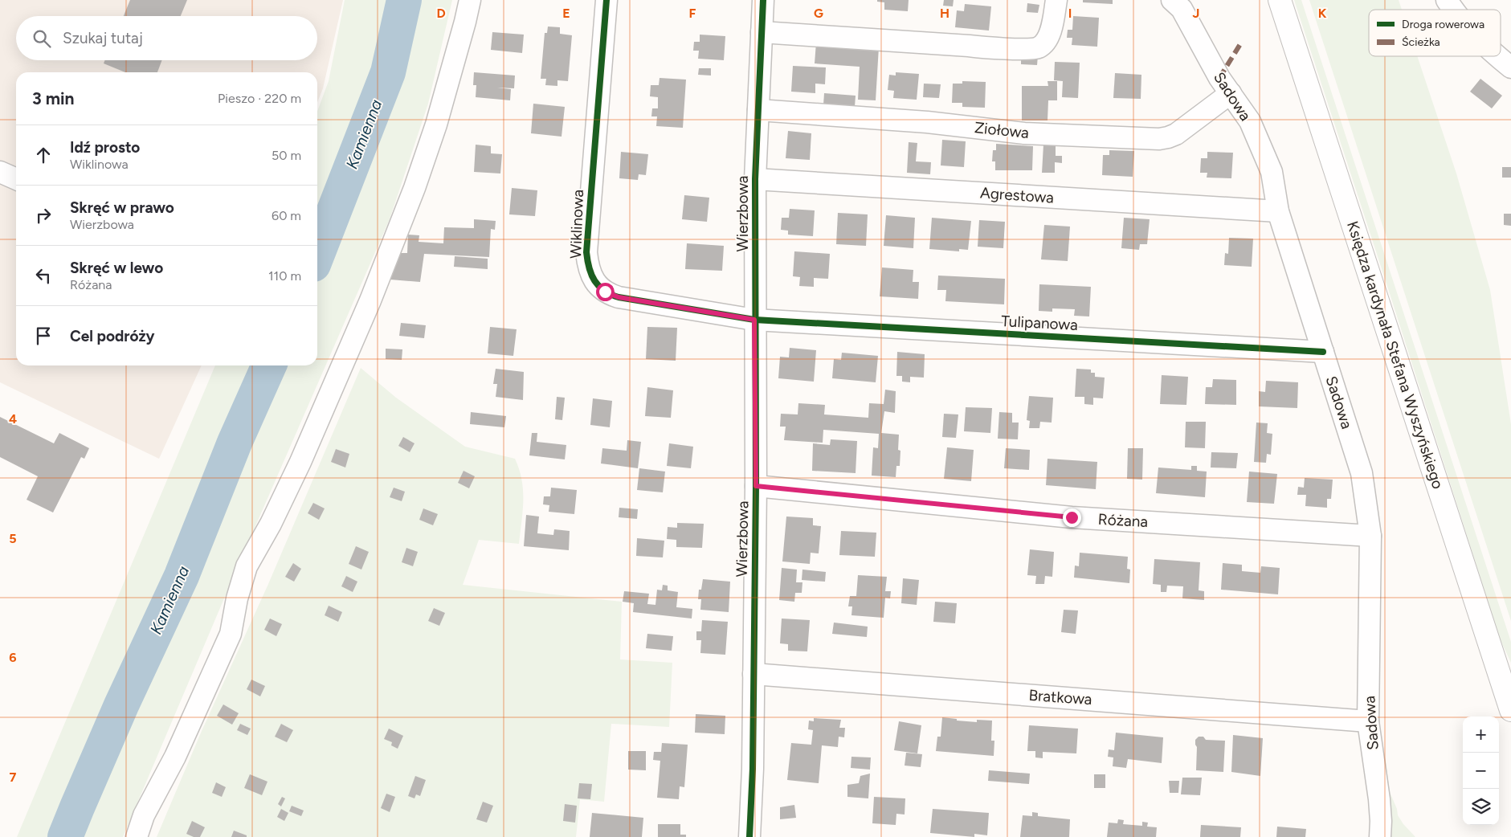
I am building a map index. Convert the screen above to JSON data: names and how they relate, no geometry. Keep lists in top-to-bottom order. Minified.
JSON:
{"streets":{"main road":["Księdza kardynała Stefana Wyszyńskiego"],"street":["Sadowa","Ziołowa","Agrestowa","Wierzbowa","Wiklinowa","Tulipanowa","Różana","Bratkowa"]},"crossings":[["Sadowa","Ziołowa"],["Sadowa","Agrestowa"],["Sadowa","Tulipanowa"],["Sadowa","Różana"],["Sadowa","Bratkowa"],["Ziołowa","Wierzbowa"],["Agrestowa","Wierzbowa"],["Wierzbowa","Wiklinowa"],["Wierzbowa","Tulipanowa"],["Wierzbowa","Różana"],["Wierzbowa","Bratkowa"],["Wiklinowa","Tulipanowa"]],"water":["Kamienna"],"legend":["Droga rowerowa","Ścieżka"],"page":{"search":"Szukaj tutaj","heading":["3 min","Pieszo · 220 m"],"list":[["Idź prosto","Wiklinowa","50 m"],["Skręć w prawo","Wierzbowa","60 m"],["Skręć w lewo","Różana","110 m"],"Cel podróży"],"map_buttons":["+","−"]},"grid":{"columns":["D","E","F","G","H","I","J","K"],"rows":["4","5","6","7"]}}
